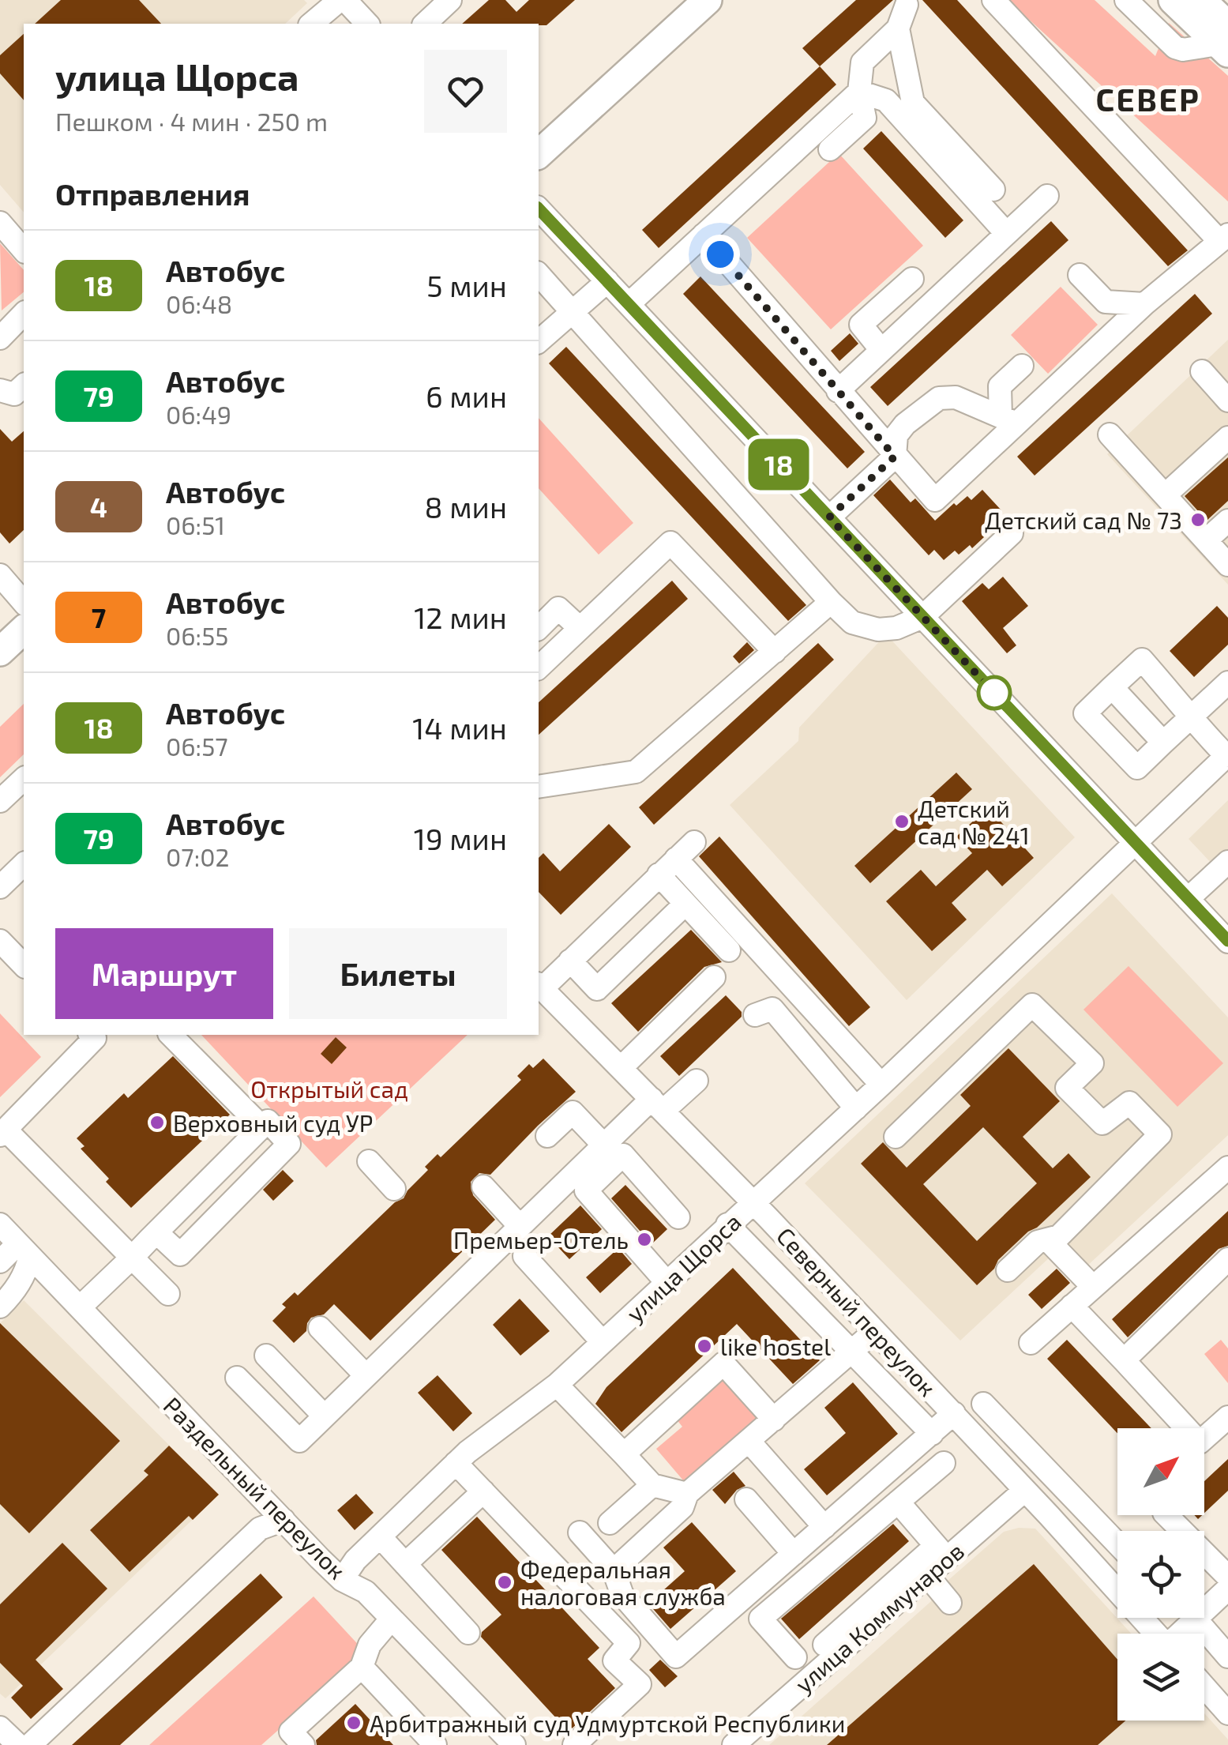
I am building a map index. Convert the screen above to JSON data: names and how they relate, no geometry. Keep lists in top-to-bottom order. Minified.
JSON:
{"streets":{"street":["улица Щорса","Северный переулок","Раздельный переулок","улица Коммунаров"]},"crossings":[["улица Щорса","Северный переулок"],["улица Щорса","Раздельный переулок"],["Северный переулок","улица Коммунаров"]],"districts":["СЕВЕР"],"parks":["Открытый сад"],"places":["Детский сад № 73","Детский сад № 241","Верховный суд УР","Премьер-Отель","like hostel","Федеральная налоговая служба","Арбитражный суд Удмуртской Республики"],"lines":["bus line 18"],"north":"top right","page":{"on_map":"18","heading":[["улица Щорса","Пешком · 4 мин · 250 m"],"Отправления"],"list":[{"mark":"18","name":"Автобус","note":"06:48","value":"5 мин"},{"mark":"79","name":"Автобус","note":"06:49","value":"6 мин"},{"mark":"4","name":"Автобус","note":"06:51","value":"8 мин"},{"mark":"7","name":"Автобус","note":"06:55","value":"12 мин"},{"mark":"18","name":"Автобус","note":"06:57","value":"14 мин"},{"mark":"79","name":"Автобус","note":"07:02","value":"19 мин"}],"buttons":["Маршрут","Билеты"]}}
